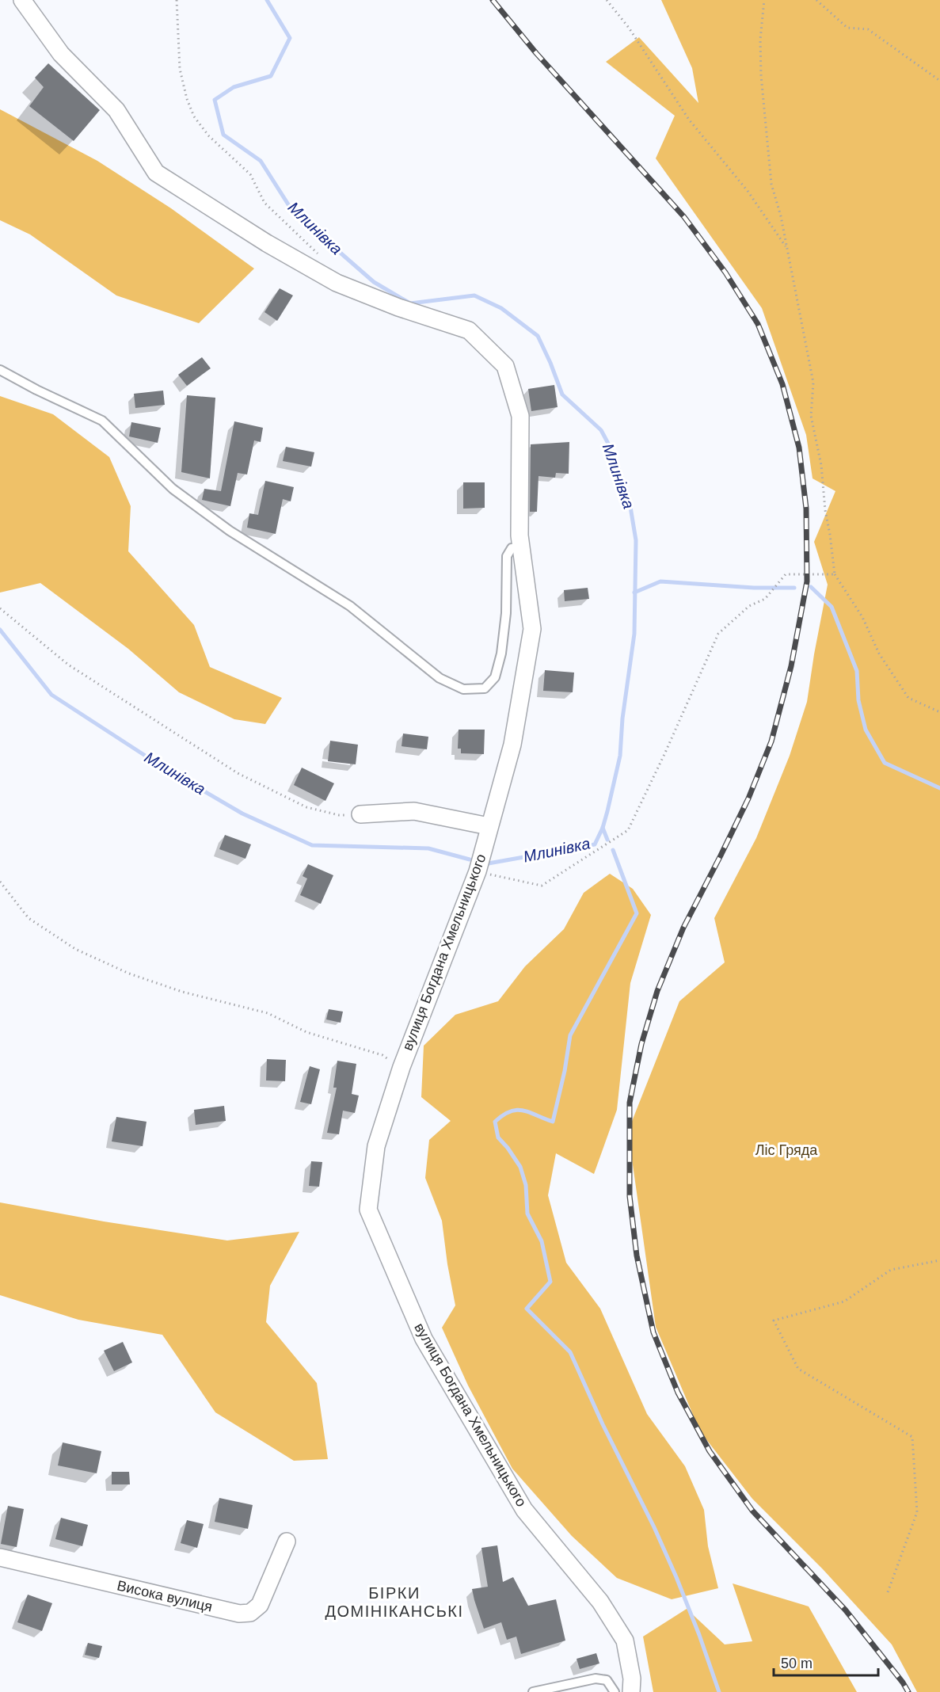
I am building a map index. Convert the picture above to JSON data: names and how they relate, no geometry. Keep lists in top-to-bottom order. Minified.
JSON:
{"streets":{"street":["вулиця Богдана Хмельницького","Висока вулиця"]},"districts":["БІРКИ ДОМІНІКАНСЬКІ"],"water":["Млинівка"],"parks":["Ліс Гряда"],"scale_bar":"50 m"}
